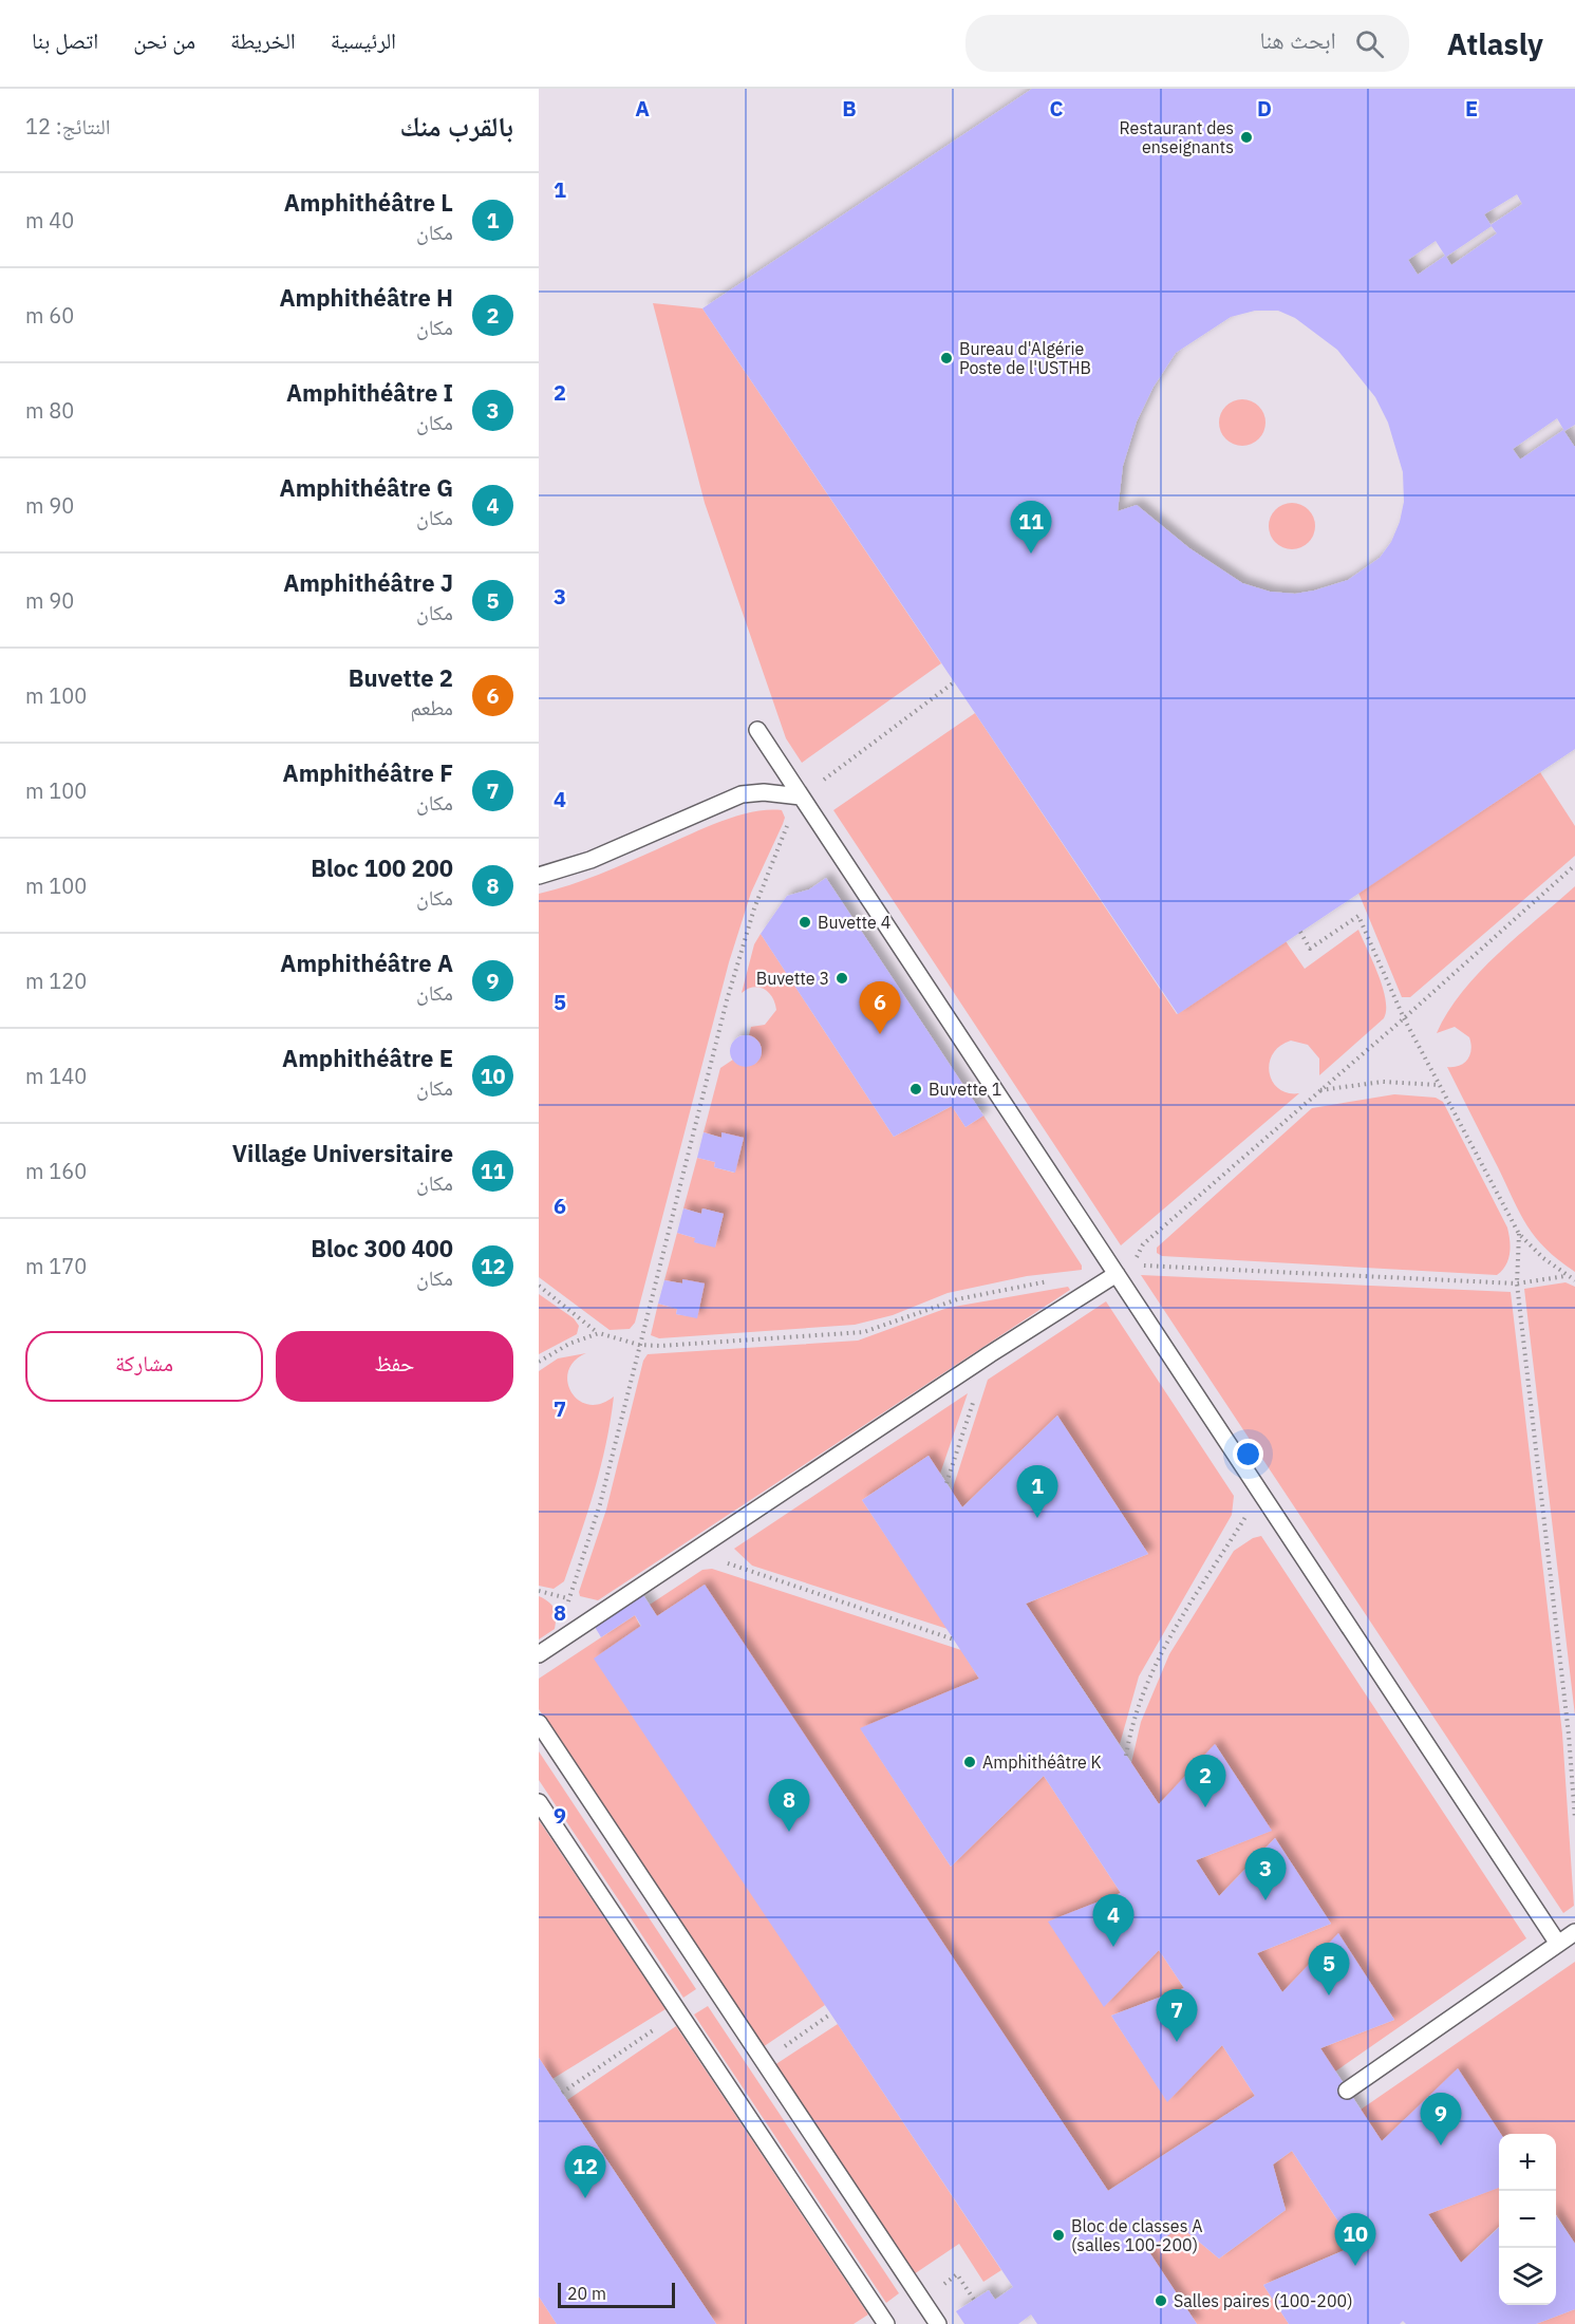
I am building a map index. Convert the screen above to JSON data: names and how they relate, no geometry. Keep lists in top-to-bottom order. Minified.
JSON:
{"places":["Restaurant des enseignants","Bureau d'Algérie Poste de l'USTHB","Buvette 4","Buvette 3","Buvette 1","Amphithéâtre K","Bloc de classes A (salles 100-200)","Salles paires (100-200)"],"scale_bar":"20 m","page":{"header":"Atlasly","search":"ابحث هنا","nav":["الرئيسية","الخريطة","من نحن","اتصل بنا"],"heading":["بالقرب منك","النتائج: 12"],"list":[{"mark":"1","name":"Amphithéâtre L","note":"مكان","value":"40 m"},{"mark":"2","name":"Amphithéâtre H","note":"مكان","value":"60 m"},{"mark":"3","name":"Amphithéâtre I","note":"مكان","value":"80 m"},{"mark":"4","name":"Amphithéâtre G","note":"مكان","value":"90 m"},{"mark":"5","name":"Amphithéâtre J","note":"مكان","value":"90 m"},{"mark":"6","name":"Buvette 2","note":"مطعم","value":"100 m"},{"mark":"7","name":"Amphithéâtre F","note":"مكان","value":"100 m"},{"mark":"8","name":"Bloc 100 200","note":"مكان","value":"100 m"},{"mark":"9","name":"Amphithéâtre A","note":"مكان","value":"120 m"},{"mark":"10","name":"Amphithéâtre E","note":"مكان","value":"140 m"},{"mark":"11","name":"Village Universitaire","note":"مكان","value":"160 m"},{"mark":"12","name":"Bloc 300 400","note":"مكان","value":"170 m"}],"pins":["11","6","1","2","8","3","4","5","7","9","12","10"],"buttons":["حفظ","مشاركة"],"map_buttons":["+","−"],"scale":"20 m"},"grid":{"columns":["A","B","C","D","E"],"rows":["1","2","3","4","5","6","7","8","9"]}}
